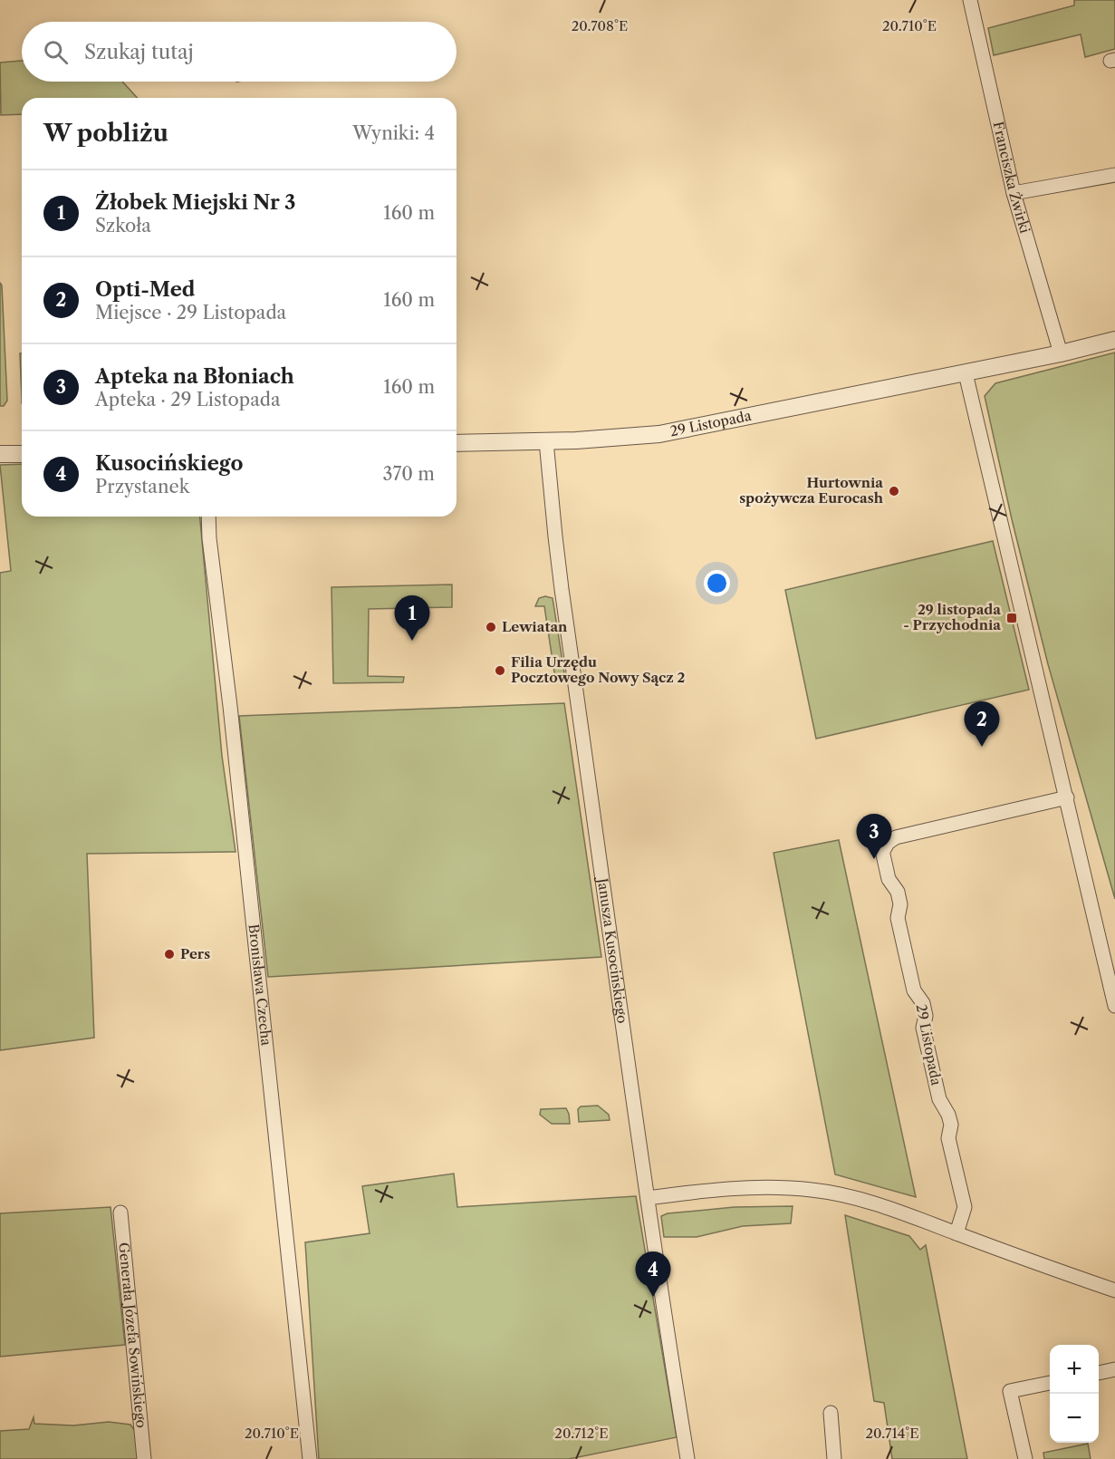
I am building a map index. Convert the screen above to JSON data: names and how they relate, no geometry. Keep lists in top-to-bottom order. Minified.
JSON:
{"streets":{"street":["Franciszka Żwirki","29 Listopada","Janusza Kusocińskiego","Bronisława Czecha","Generała Józefa Sowińskiego"]},"crossings":[["Franciszka Żwirki","29 Listopada"],["29 Listopada","Janusza Kusocińskiego"]],"places":{"other":["Hurtownia spożywcza Eurocash","Lewiatan","Filia Urzędu Pocztowego Nowy Sącz 2","Pers"],"transit":["29 listopada - Przychodnia"]},"page":{"search":"Szukaj tutaj","heading":["W pobliżu","Wyniki: 4"],"list":[{"mark":"1","name":"Żłobek Miejski Nr 3","note":"Szkoła","value":"160 m"},{"mark":"2","name":"Opti-Med","note":"Miejsce · 29 Listopada","value":"160 m"},{"mark":"3","name":"Apteka na Błoniach","note":"Apteka · 29 Listopada","value":"160 m"},{"mark":"4","name":"Kusocińskiego","note":"Przystanek","value":"370 m"}],"pins":["1","2","3","4"],"map_buttons":["+","−"]},"coordinates":["20.708°E","20.710°E","20.712°E","20.714°E"]}
